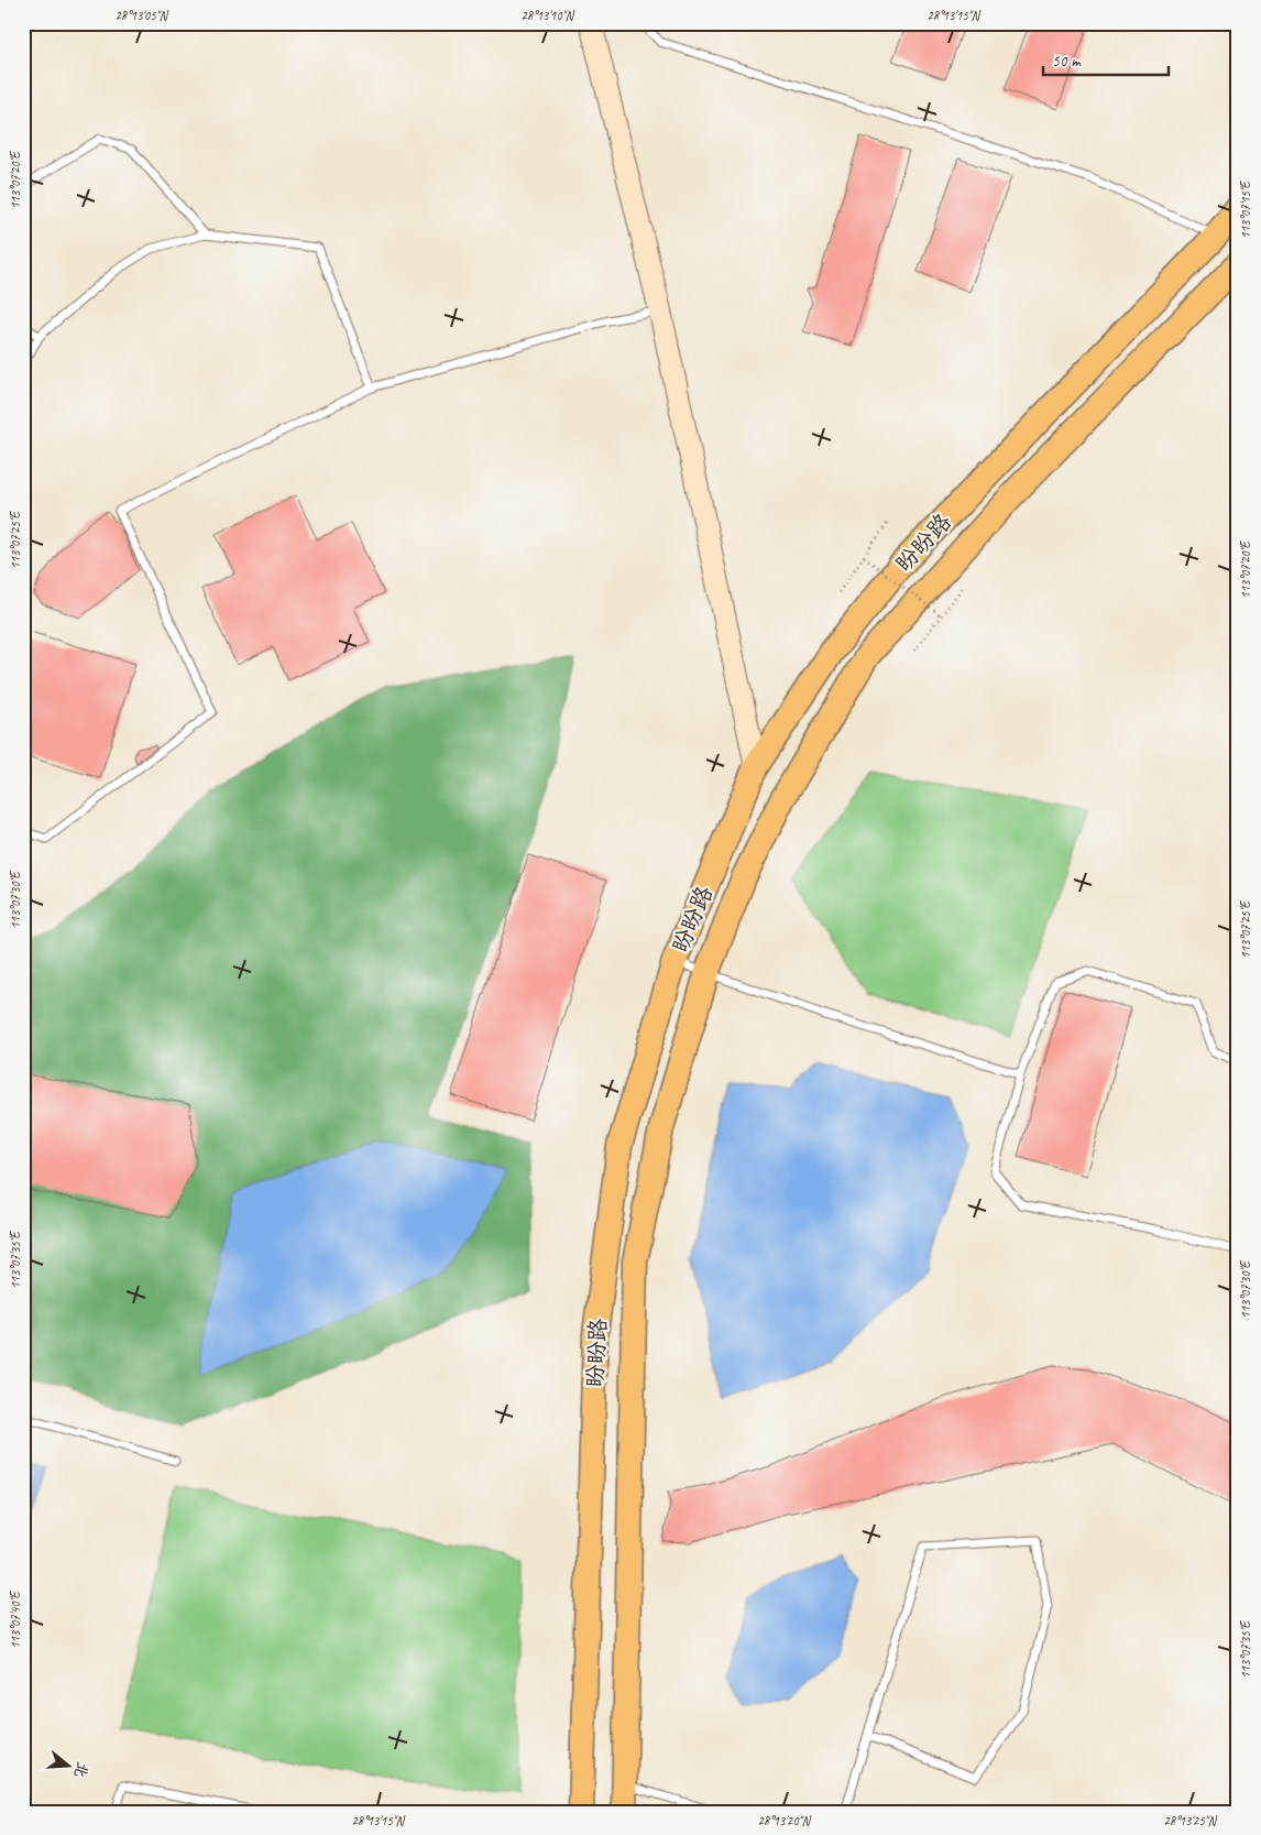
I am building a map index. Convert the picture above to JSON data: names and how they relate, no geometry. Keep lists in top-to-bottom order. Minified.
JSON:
{"streets":{"main road":["盼盼路"]},"scale_bar":"50 m","north":"right","coordinates":["28°13'05\"N","28°13'10\"N","28°13'15\"N","113°07'20\"E","113°07'15\"E","113°07'25\"E","113°07'30\"E","113°07'35\"E","113°07'40\"E","28°13'20\"N","28°13'25\"N"]}
